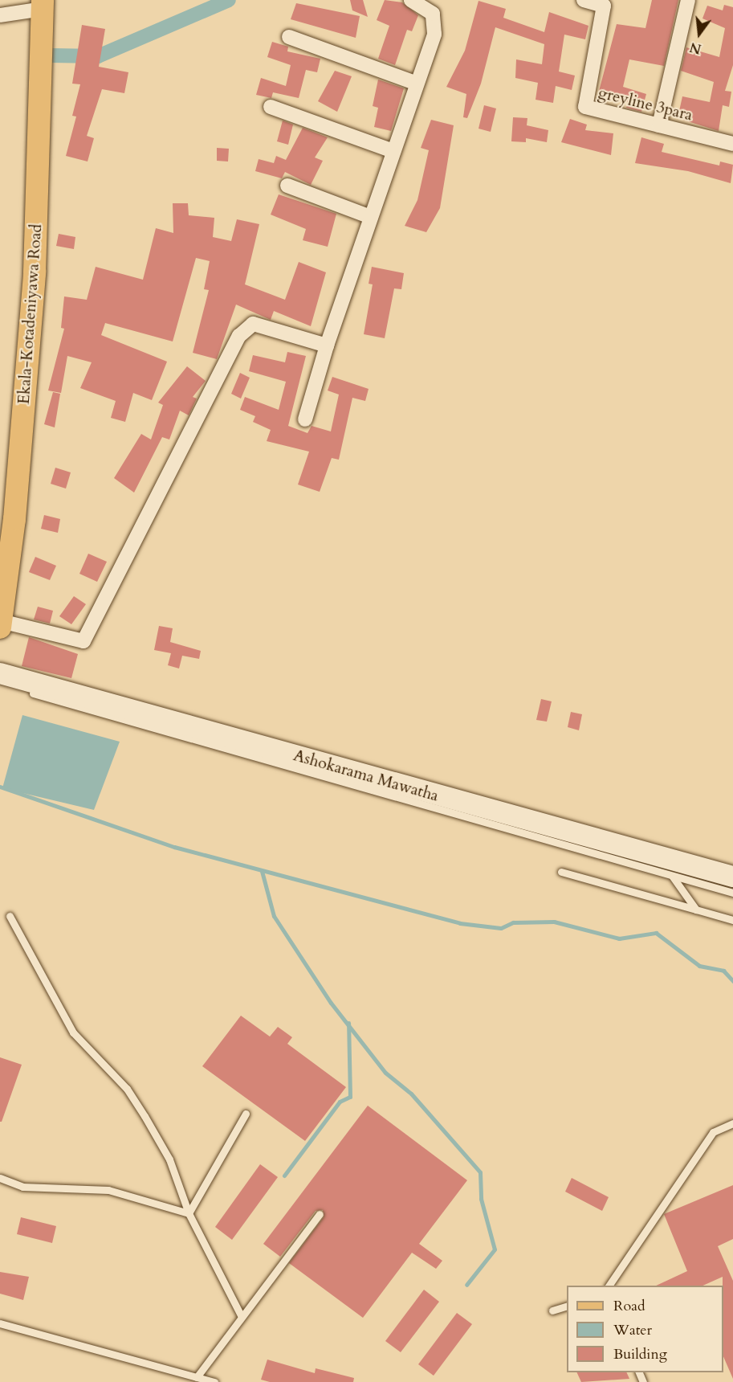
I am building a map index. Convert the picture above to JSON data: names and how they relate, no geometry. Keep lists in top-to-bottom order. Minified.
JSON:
{"streets":{"main road":["Ekala-Kotadeniyawa Road"],"street":["greyline 3para","Ashokarama Mawatha"]},"legend":["Road","Water","Building"],"north":"bottom"}
